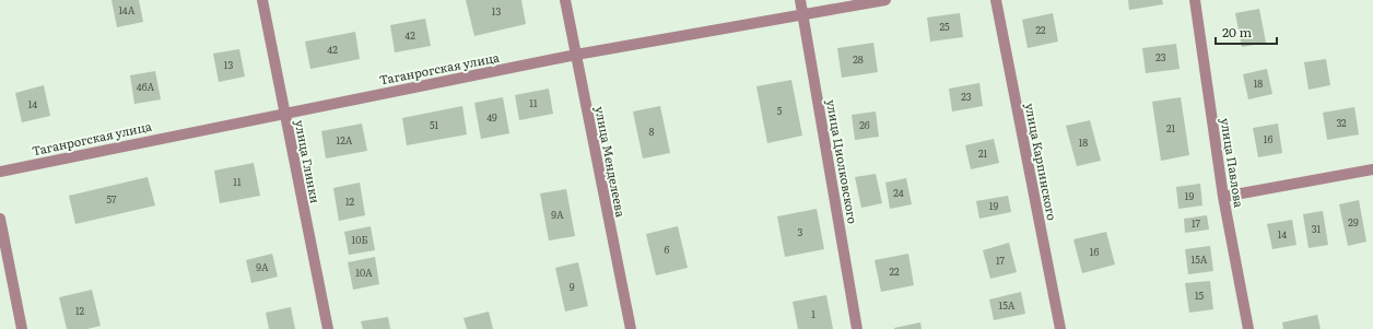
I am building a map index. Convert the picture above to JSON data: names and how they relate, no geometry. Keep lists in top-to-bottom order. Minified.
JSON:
{"streets":{"street":["Таганрогская улица","улица Глинки","улица Менделеева","улица Циолковского","улица Карпинского","улица Павлова"]},"crossings":[["Таганрогская улица","улица Глинки"],["Таганрогская улица","улица Менделеева"],["Таганрогская улица","улица Циолковского"]],"house_numbers":["14А","13","25","22","42","42","23","28","13","18","46А","23","11","14","5","49","32","51","26","21","8","16","12А","18","21","11","24","19","57","12","19","9А","29","17","31","3","14","10Б","6","16","15А","17","9А","22","10А","9","15","15А","12","1"],"scale_bar":"20 m"}
